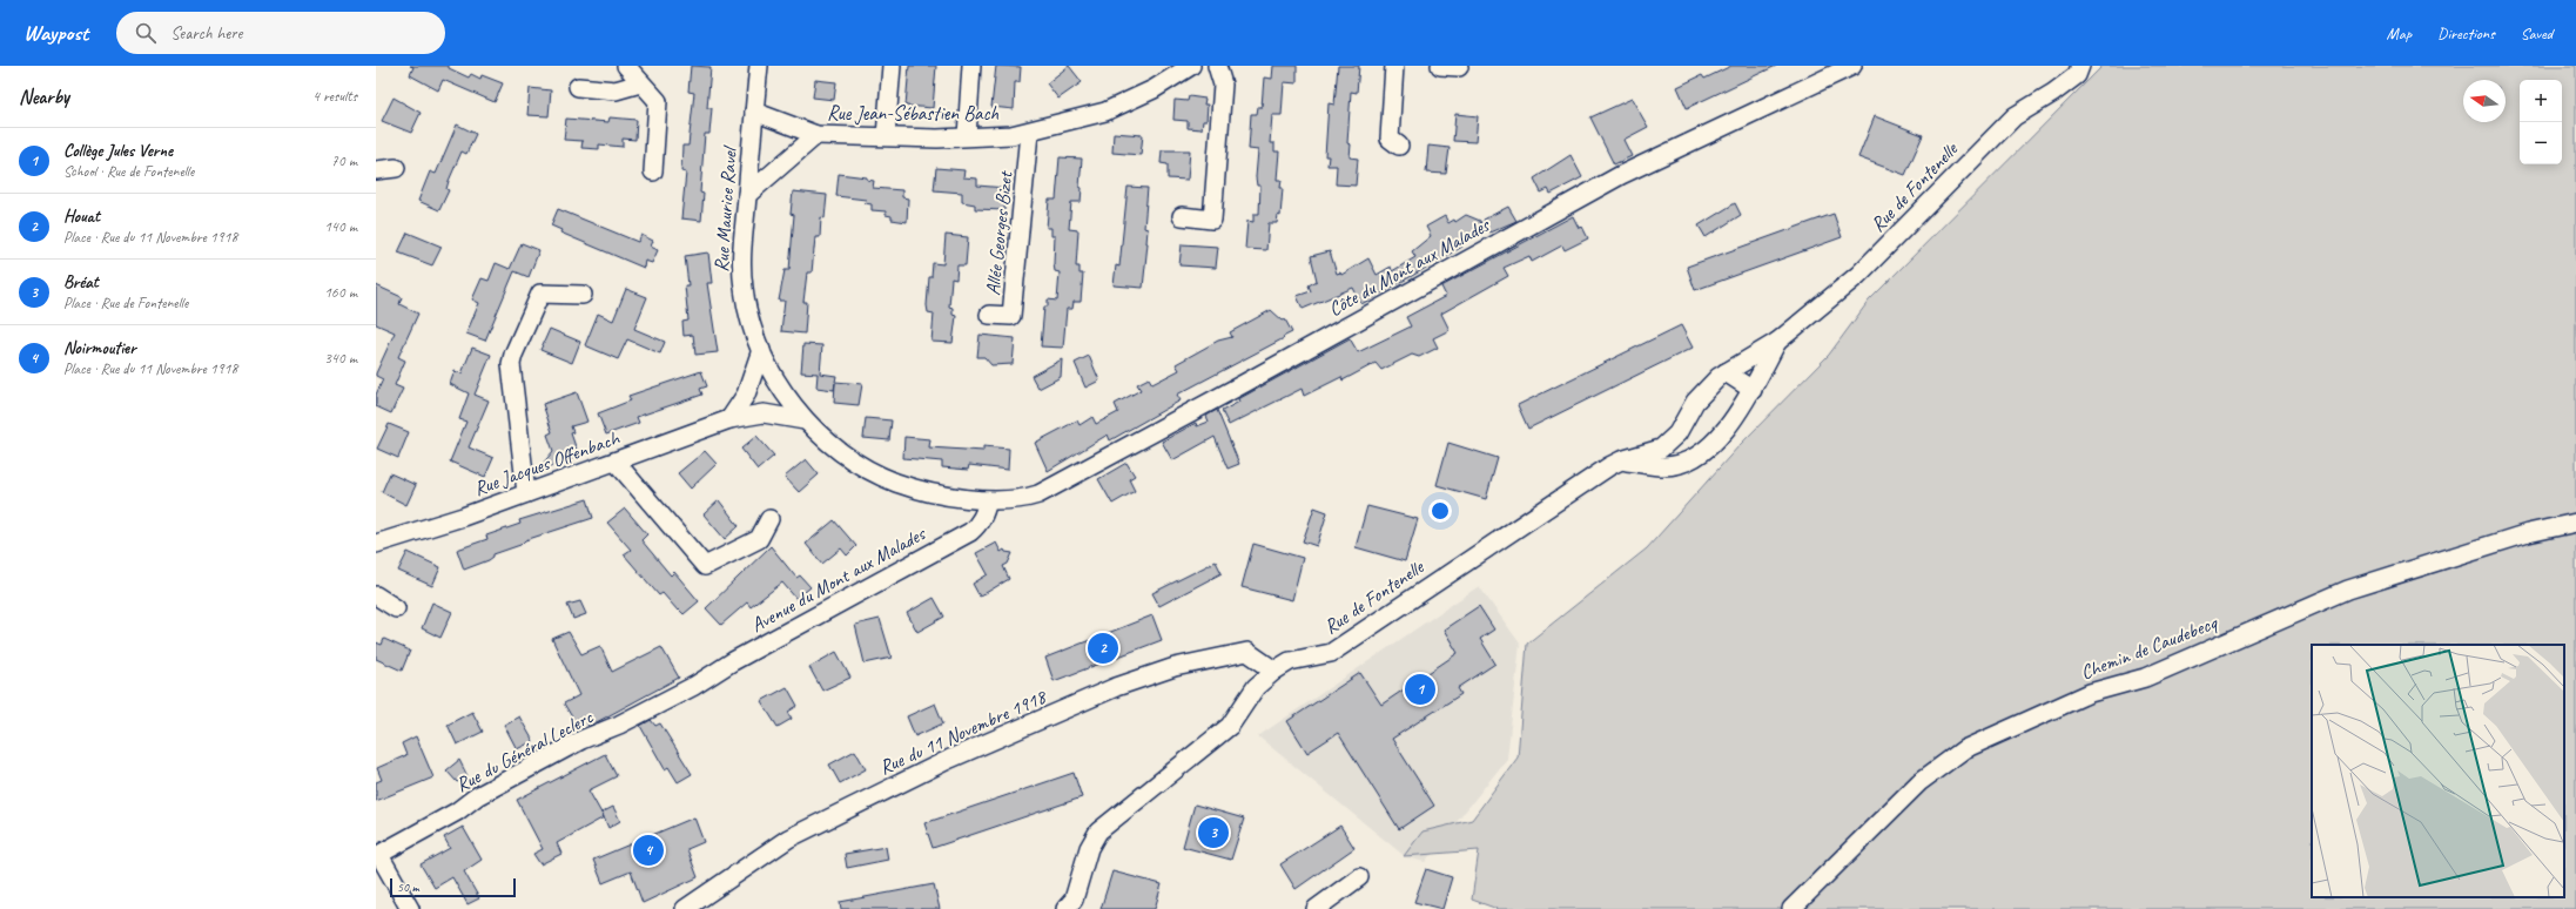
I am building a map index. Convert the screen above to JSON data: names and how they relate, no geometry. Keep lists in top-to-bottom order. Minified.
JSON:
{"streets":{"street":["Rue Jean-Sébastien Bach","Rue de Fontenelle","Rue Maurice Ravel","Allée Georges Bizet","Côte du Mont aux Malades","Rue Jacques Offenbach","Avenue du Mont aux Malades","Chemin de Caudebecq","Rue du 11 Novembre 1918","Rue du Général Leclerc"]},"crossings":[["Rue Jean-Sébastien Bach","Rue Maurice Ravel"],["Rue Jean-Sébastien Bach","Allée Georges Bizet"],["Rue de Fontenelle","Rue du 11 Novembre 1918"],["Rue Maurice Ravel","Côte du Mont aux Malades"],["Rue Maurice Ravel","Rue Jacques Offenbach"],["Rue Maurice Ravel","Avenue du Mont aux Malades"],["Côte du Mont aux Malades","Avenue du Mont aux Malades"],["Avenue du Mont aux Malades","Rue du Général Leclerc"]],"scale_bar":"50 m","north":"left","page":{"header":"Waypost","search":"Search here","nav":["Map","Directions","Saved"],"heading":["Nearby","4 results"],"map_buttons":["+","−"],"list":[{"mark":"1","name":"Collège Jules Verne","note":"School · Rue de Fontenelle","value":"70 m"},{"mark":"2","name":"Houat","note":"Place · Rue du 11 Novembre 1918","value":"140 m"},{"mark":"3","name":"Bréat","note":"Place · Rue de Fontenelle","value":"160 m"},{"mark":"4","name":"Noirmoutier","note":"Place · Rue du 11 Novembre 1918","value":"340 m"}],"pins":["2","1","3","4"],"scale":"50 m"}}
